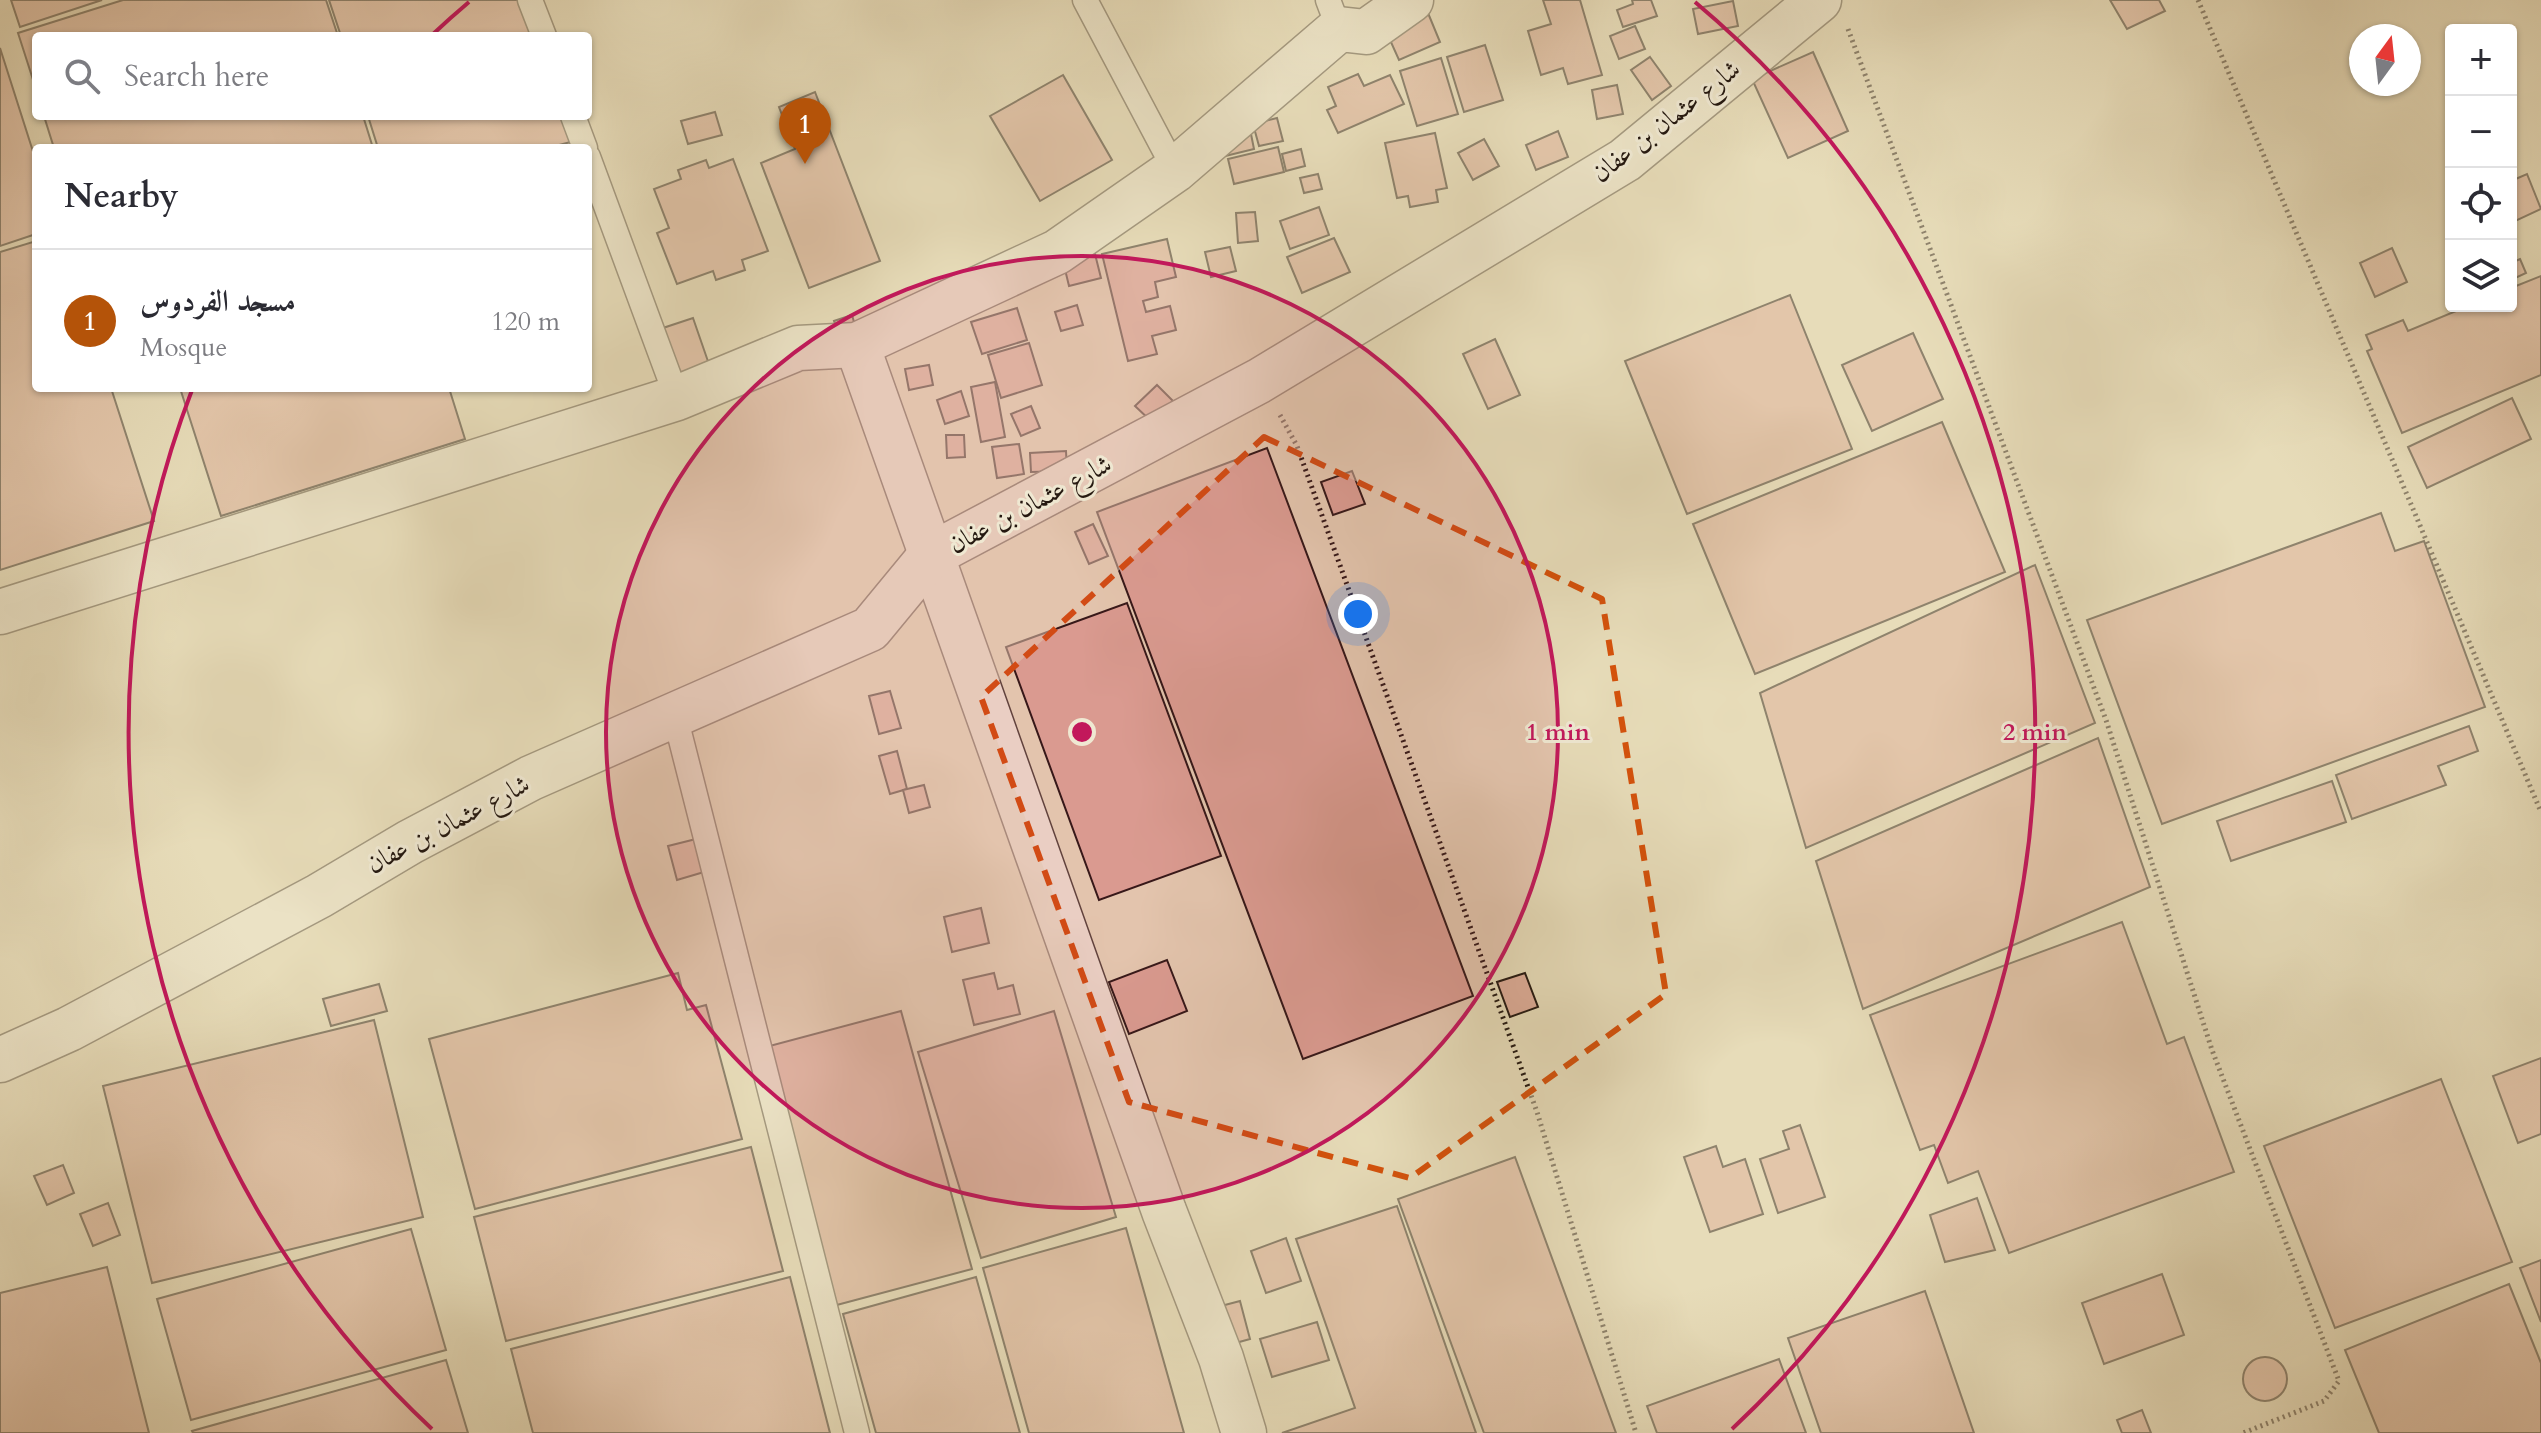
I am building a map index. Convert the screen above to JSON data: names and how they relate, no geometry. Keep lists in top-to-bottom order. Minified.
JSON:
{"streets":{"street":["شارع عثمان بن عفان"]},"north":"top","page":{"map_buttons":["+","−"],"search":"Search here","pins":"1","heading":"Nearby","list":[{"mark":"1","name":"مسجد الفردوس","note":"Mosque","value":"120 m"}]},"rings":["1 min","2 min"]}
